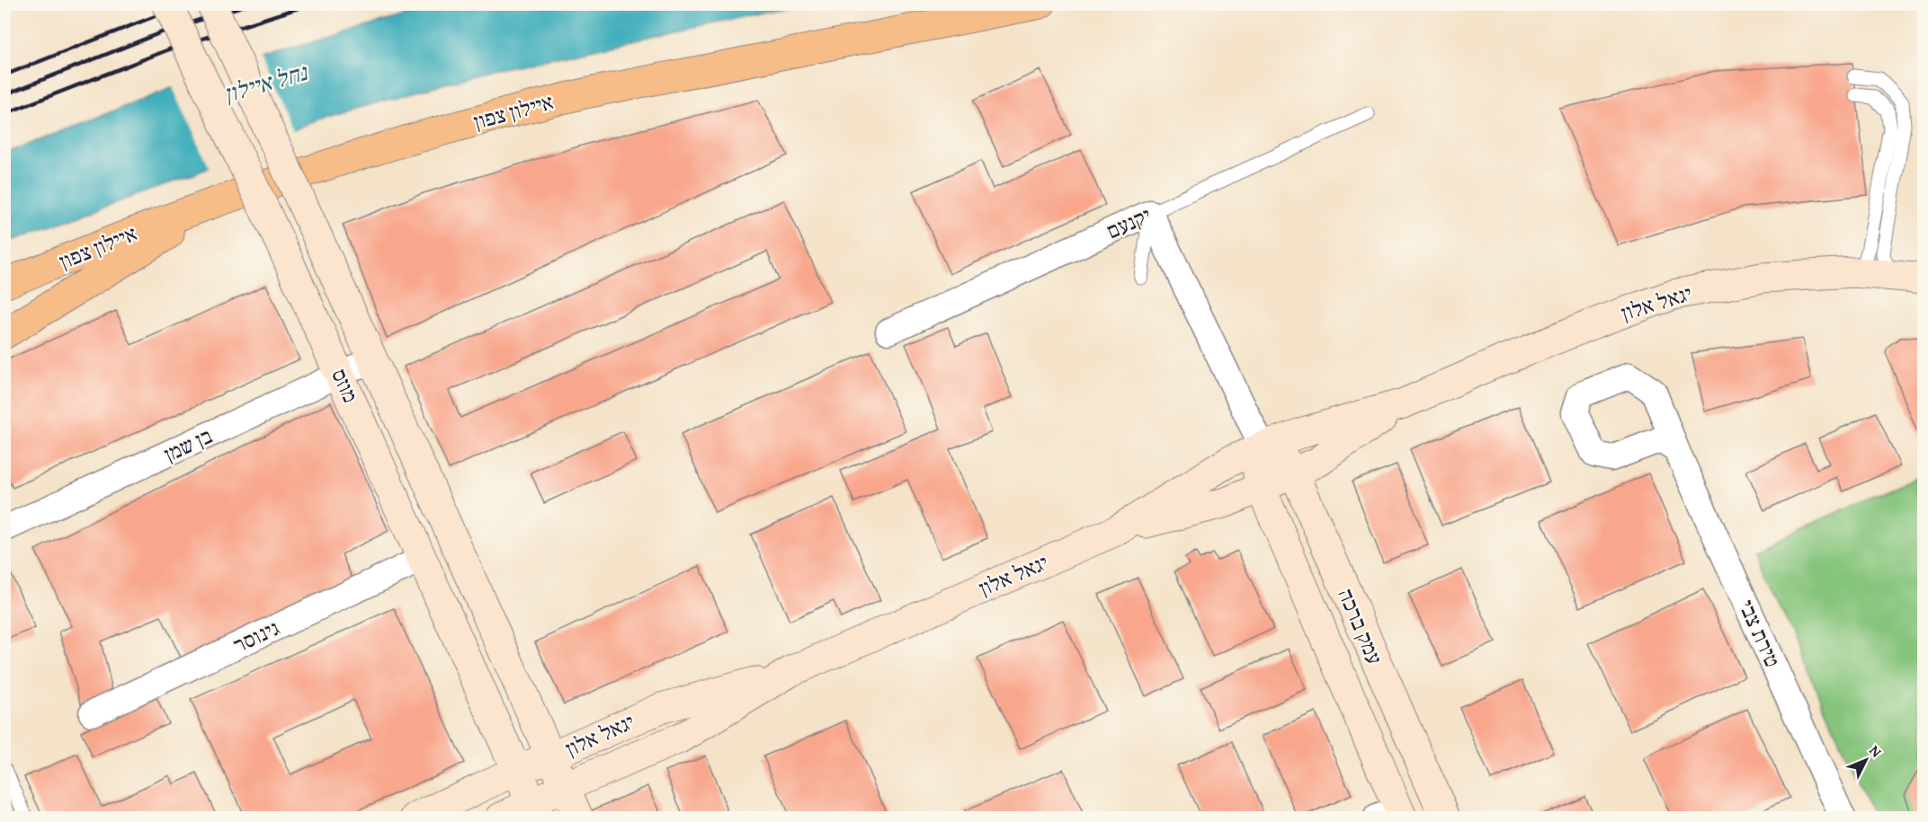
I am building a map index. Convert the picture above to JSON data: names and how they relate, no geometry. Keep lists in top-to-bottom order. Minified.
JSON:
{"streets":{"highway":["איילון צפון"],"street":["יקנעם","יגאל אלון","מוזס","בן שמן","עמק ברכה","טירת צבי","גינוסר"]},"crossings":[["יגאל אלון","מוזס"],["יגאל אלון","עמק ברכה"],["מוזס","בן שמן"],["מוזס","גינוסר"]],"water":["נחל איילון"],"north":"top right"}
